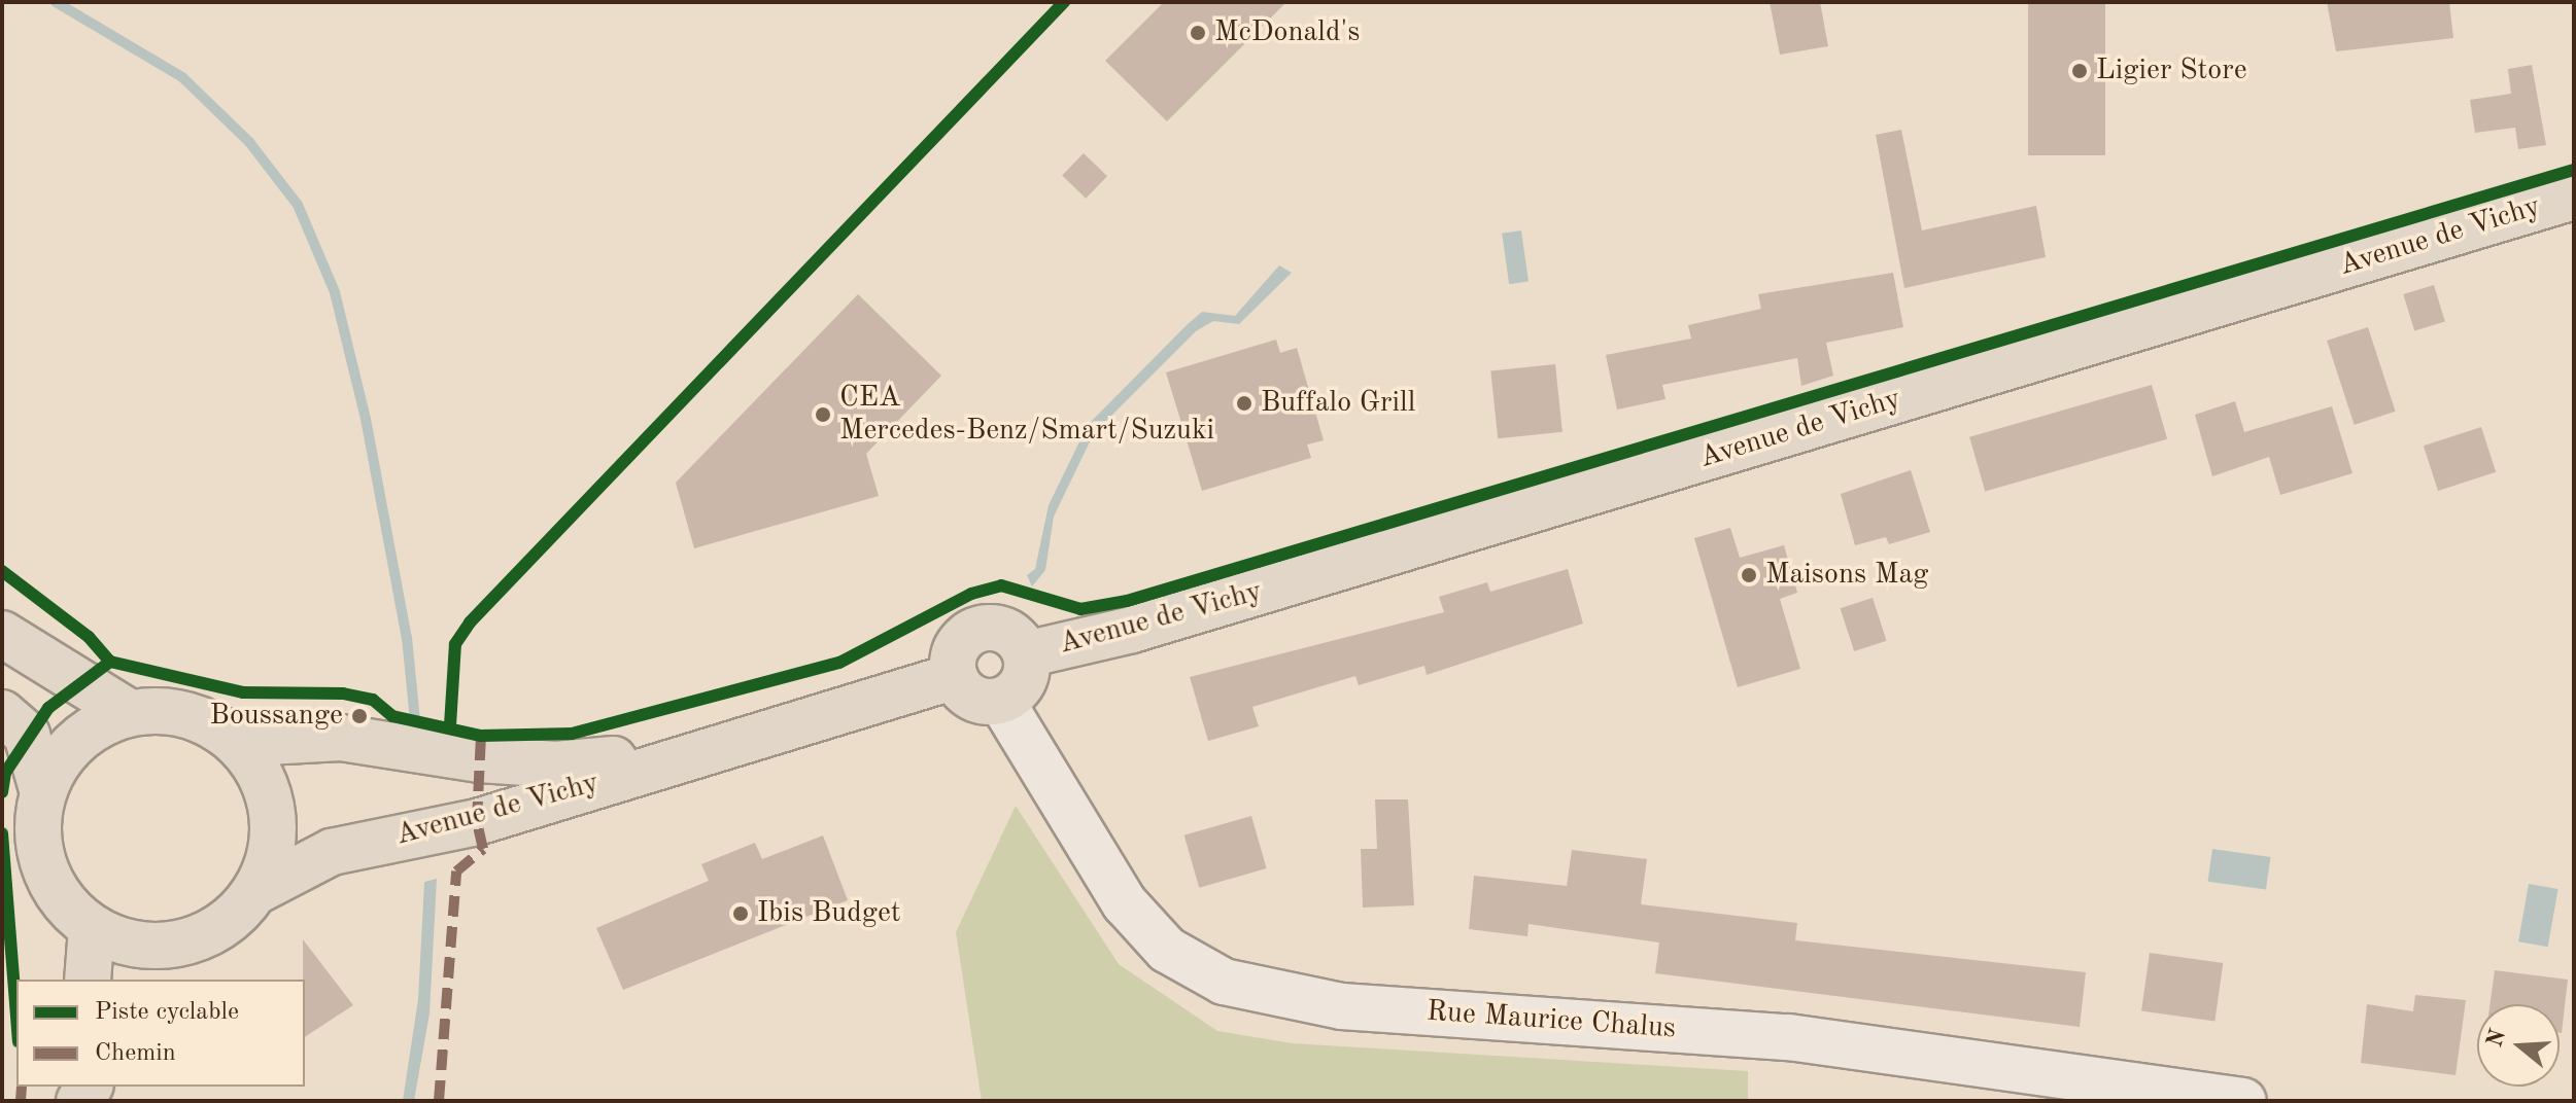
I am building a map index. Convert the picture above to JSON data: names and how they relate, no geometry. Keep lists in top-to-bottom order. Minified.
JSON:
{"streets":{"main road":["Avenue de Vichy"],"street":["Rue Maurice Chalus"]},"crossings":[["Avenue de Vichy","Rue Maurice Chalus"]],"places":["McDonald's","Ligier Store","Buffalo Grill","CEA Mercedes-Benz/Smart/Suzuki","Maisons Mag","Boussange","Ibis Budget"],"legend":["Piste cyclable","Chemin"],"north":"left"}
